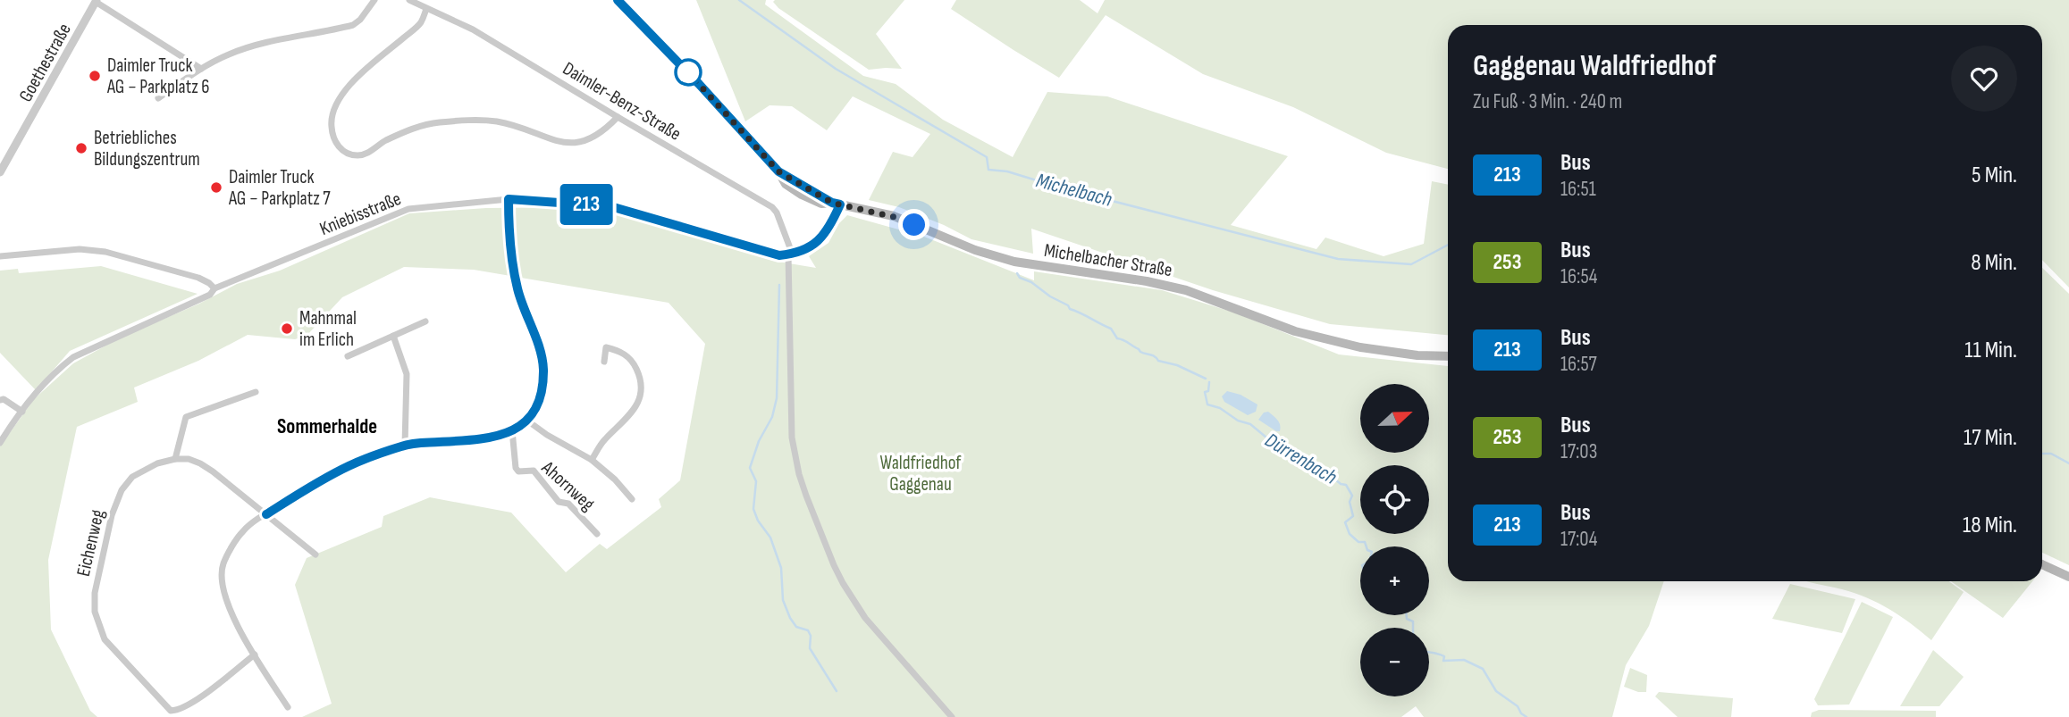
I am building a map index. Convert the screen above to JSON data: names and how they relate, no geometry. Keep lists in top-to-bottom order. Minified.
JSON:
{"streets":{"main road":["Michelbacher Straße"],"street":["Goethestraße","Daimler-Benz-Straße","Kniebisstraße","Ahornweg","Eichenweg"]},"crossings":[["Daimler-Benz-Straße","Kniebisstraße"]],"districts":["Sommerhalde"],"water":["Michelbach","Dürrenbach"],"parks":["Waldfriedhof Gaggenau"],"places":["Daimler Truck AG − Parkplatz 6","Betriebliches Bildungszentrum","Daimler Truck AG − Parkplatz 7","Mahnmal im Erlich"],"lines":["bus line 213"],"north":"right","page":{"on_map":"213","heading":["Gaggenau Waldfriedhof","Zu Fuß · 3 Min. · 240 m"],"list":[{"mark":"213","name":"Bus","note":"16:51","value":"5 Min."},{"mark":"253","name":"Bus","note":"16:54","value":"8 Min."},{"mark":"213","name":"Bus","note":"16:57","value":"11 Min."},{"mark":"253","name":"Bus","note":"17:03","value":"17 Min."},{"mark":"213","name":"Bus","note":"17:04","value":"18 Min."}],"map_buttons":["+","−"]}}
